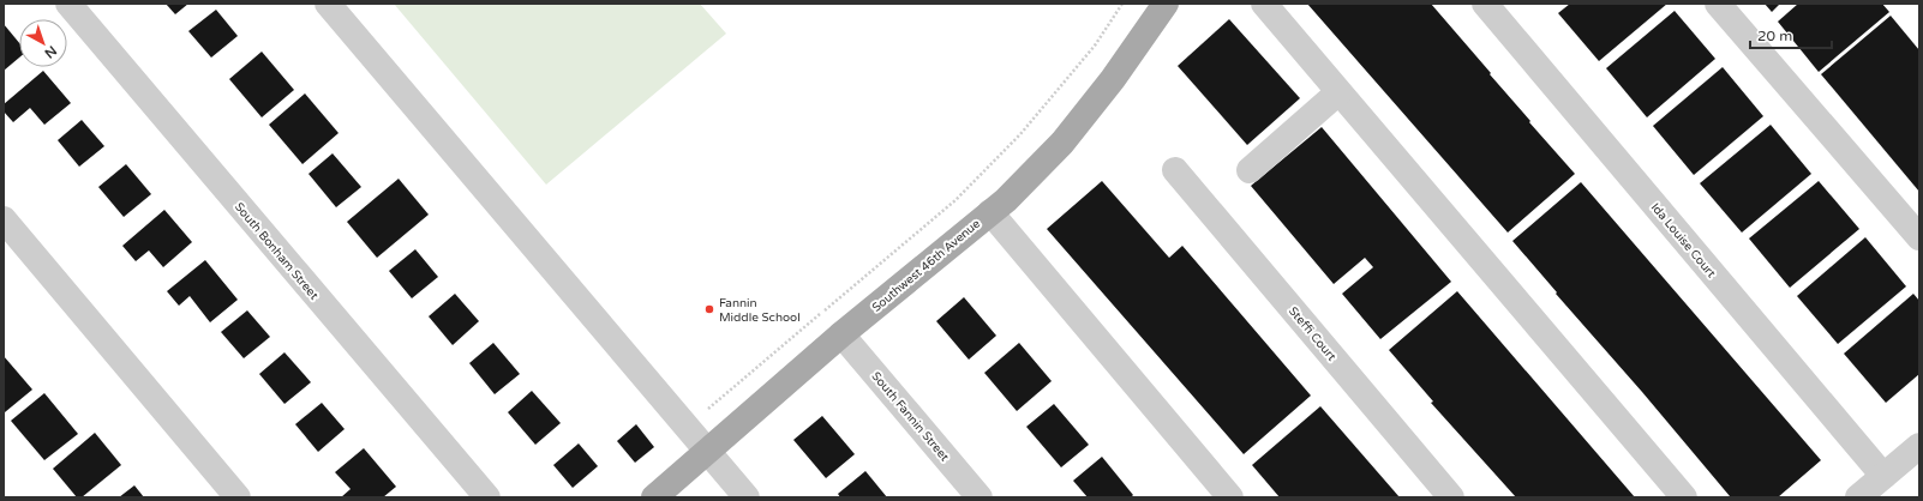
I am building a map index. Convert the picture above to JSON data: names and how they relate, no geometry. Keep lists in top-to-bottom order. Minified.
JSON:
{"streets":{"main road":["Southwest 46th Avenue"],"street":["Ida Louise Court","South Bonham Street","Steffi Court","South Fannin Street"]},"crossings":[["Southwest 46th Avenue","South Fannin Street"]],"places":["Fannin Middle School"],"scale_bar":"20 m","north":"bottom right"}
